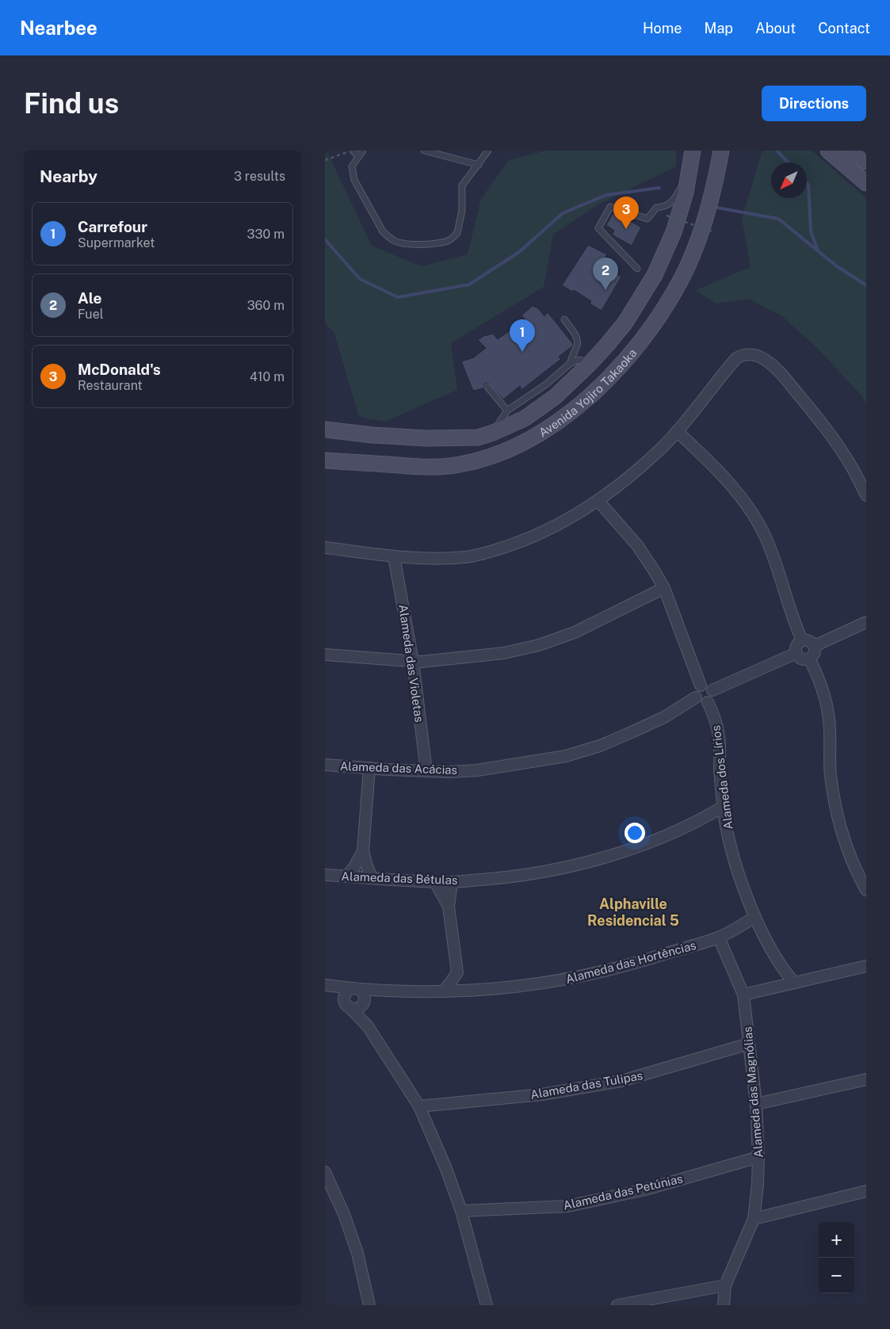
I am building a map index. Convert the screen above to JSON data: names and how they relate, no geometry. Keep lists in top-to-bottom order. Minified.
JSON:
{"streets":{"main road":["Avenida Yojiro Takaoka"],"street":["Alameda das Violetas","Alameda das Acácias","Alameda dos Lírios","Alameda das Bétulas","Alameda das Hortências","Alameda das Tulipas","Alameda das Magnólias","Alameda das Petúnias"]},"crossings":[["Alameda das Violetas","Alameda das Acácias"],["Alameda das Acácias","Alameda dos Lírios"],["Alameda dos Lírios","Alameda das Bétulas"],["Alameda dos Lírios","Alameda das Hortências"],["Alameda das Hortências","Alameda das Magnólias"],["Alameda das Tulipas","Alameda das Magnólias"],["Alameda das Magnólias","Alameda das Petúnias"]],"districts":["Alphaville Residencial 5"],"north":"bottom left","page":{"header":"Nearbee","nav":["Home","Map","About","Contact"],"buttons":"Directions","title":"Find us","heading":["Nearby","3 results"],"pins":["3","2","1"],"list":[{"mark":"1","name":"Carrefour","note":"Supermarket","value":"330 m"},{"mark":"2","name":"Ale","note":"Fuel","value":"360 m"},{"mark":"3","name":"McDonald's","note":"Restaurant","value":"410 m"}],"map_buttons":["+","−"]}}
